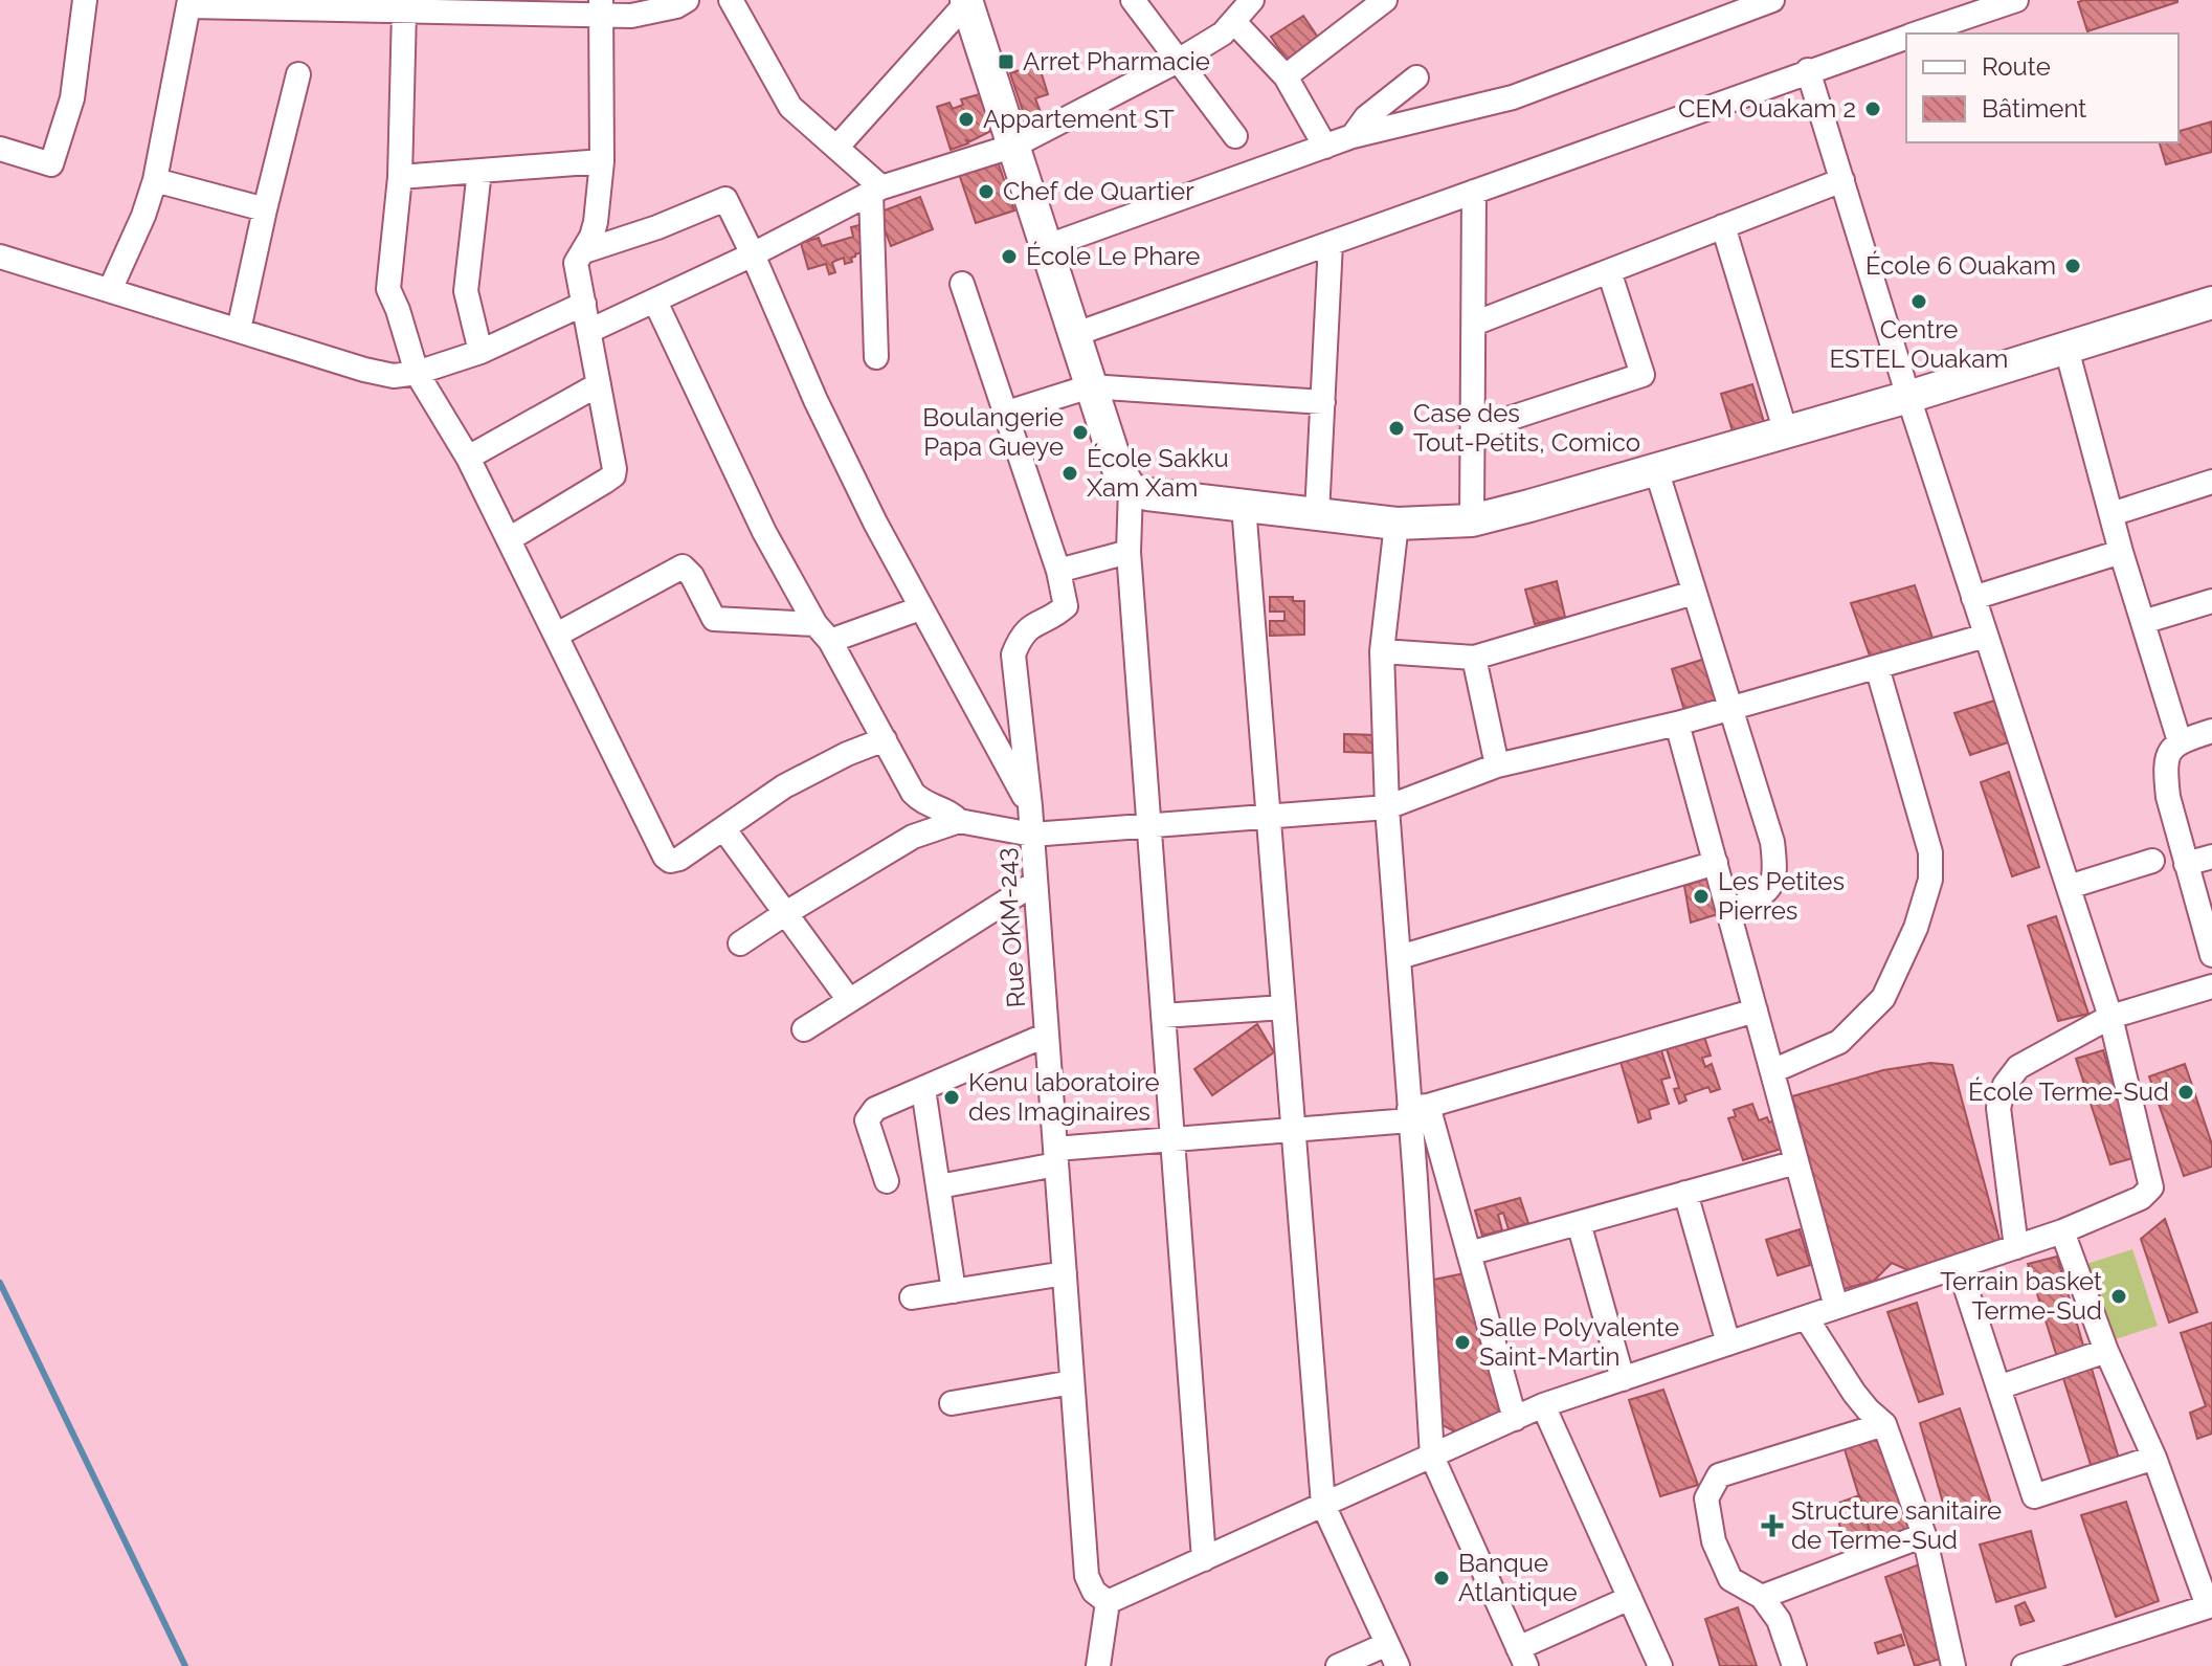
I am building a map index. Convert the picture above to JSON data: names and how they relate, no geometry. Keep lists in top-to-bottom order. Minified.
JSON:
{"streets":{"street":["Rue OKM-243"]},"places":{"transit":["Arret Pharmacie"],"other":["CEM Ouakam 2","Appartement ST","Chef de Quartier","École Le Phare","École 6 Ouakam","Centre ESTEL Ouakam","Case des Tout-Petits, Comico","Boulangerie Papa Gueye","École Sakku Xam Xam","Les Petites Pierres","École Terme-Sud","Kenu laboratoire des Imaginaires","Terrain basket Terme-Sud","Salle Polyvalente Saint-Martin","Banque Atlantique"],"health":["Structure sanitaire de Terme-Sud"]},"legend":["Route","Bâtiment"]}
